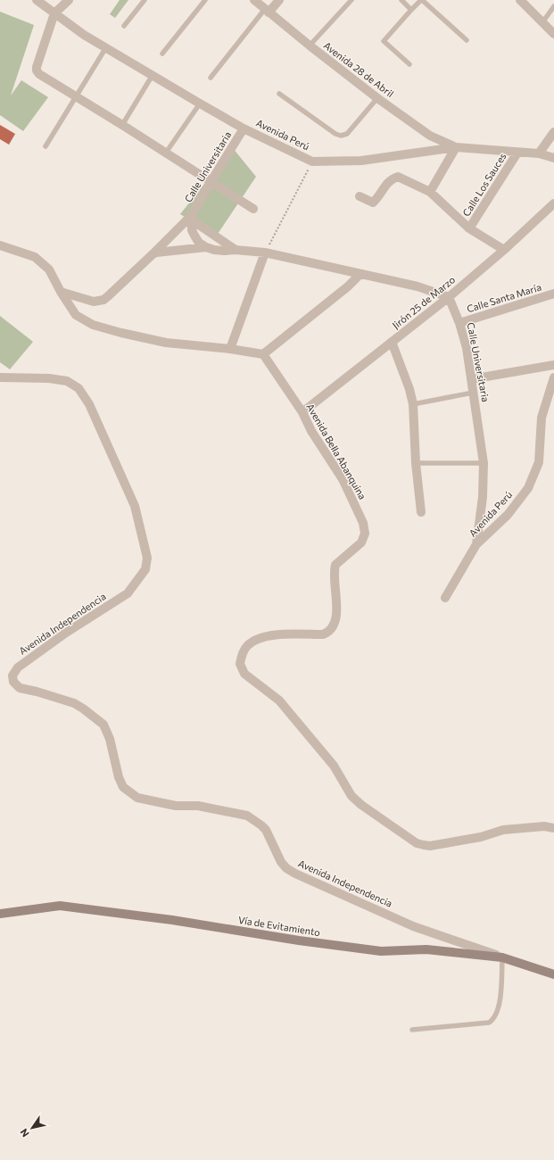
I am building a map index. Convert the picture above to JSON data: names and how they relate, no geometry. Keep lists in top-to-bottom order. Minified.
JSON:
{"streets":{"main road":["Vía de Evitamiento"],"street":["Avenida 28 de Abril","Avenida Perú","Calle Universitaria","Calle Los Sauces","Calle Santa María","Jirón 25 de Marzo","Avenida Bella Abanquina","Avenida Independencia"]},"crossings":[["Avenida 28 de Abril","Avenida Perú"],["Avenida Perú","Calle Universitaria"],["Avenida Perú","Calle Los Sauces"],["Calle Universitaria","Calle Santa María"],["Calle Universitaria","Jirón 25 de Marzo"],["Jirón 25 de Marzo","Avenida Bella Abanquina"],["Avenida Independencia","Vía de Evitamiento"]],"north":"bottom left"}
